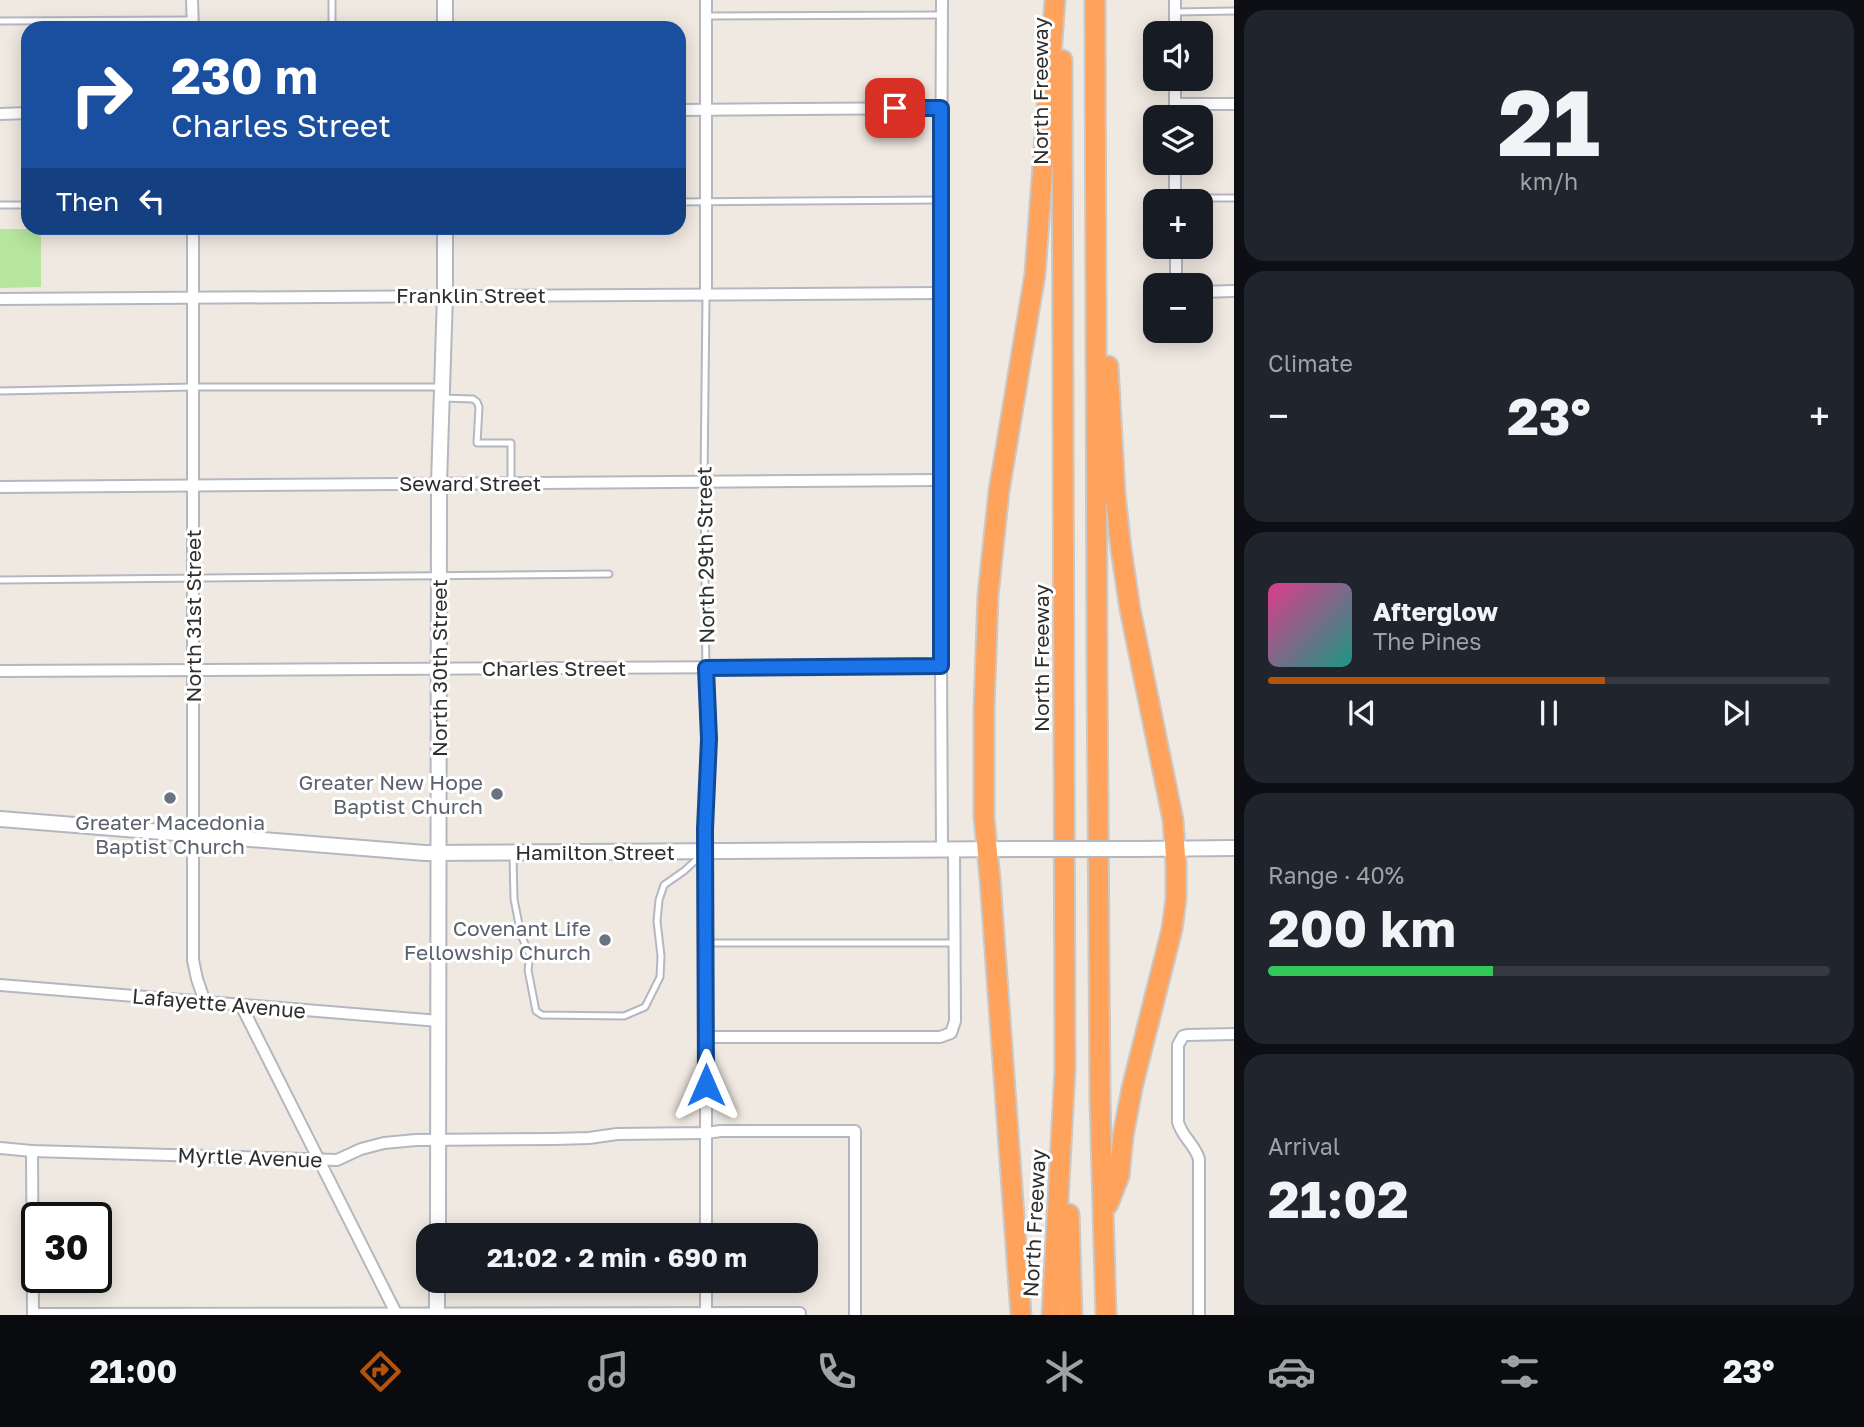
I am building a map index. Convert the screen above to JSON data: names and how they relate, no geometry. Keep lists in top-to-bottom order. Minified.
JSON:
{"streets":{"highway":["North Freeway"],"main road":["North 30th Street","Hamilton Street"],"street":["Franklin Street","Seward Street","North 29th Street","North 31st Street","Charles Street","Lafayette Avenue","Myrtle Avenue"]},"crossings":[["Franklin Street","North 29th Street"],["Franklin Street","North 31st Street"],["Franklin Street","North 30th Street"],["Seward Street","North 29th Street"],["Seward Street","North 31st Street"],["Seward Street","North 30th Street"],["North 29th Street","Charles Street"],["North 29th Street","Hamilton Street"],["North 29th Street","Myrtle Avenue"],["North 31st Street","Charles Street"],["North 31st Street","Hamilton Street"],["North 31st Street","Lafayette Avenue"],["North 30th Street","Charles Street"],["North 30th Street","Hamilton Street"],["North 30th Street","Lafayette Avenue"],["North 30th Street","Myrtle Avenue"]],"places":["Greater New Hope Baptist Church","Greater Macedonia Baptist Church","Covenant Life Fellowship Church"],"page":{"tile":[["21","km/h"],"Climate",["Range · 40%","200 km"],["Arrival","21:02"]],"map_buttons":["+","−"],"turn":["230 m","Charles Street"],"then":"Then","heat":["−","23°","+"],"song":["Afterglow","The Pines"],"limit":"30","trip":"21:02 · 2 min · 690 m","tabs":["21:00","23°"]}}
